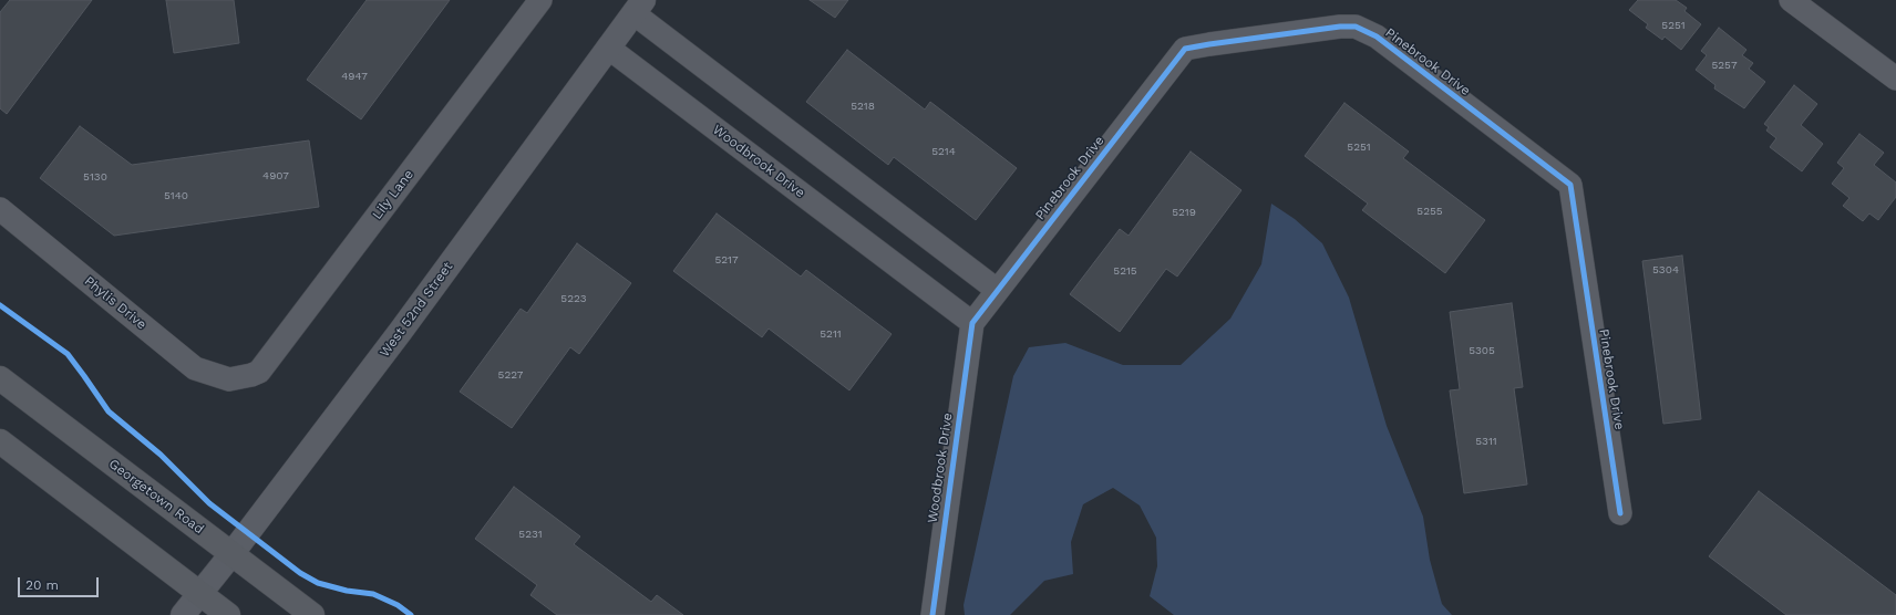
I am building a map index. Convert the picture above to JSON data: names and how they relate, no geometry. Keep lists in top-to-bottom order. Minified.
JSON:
{"streets":{"main road":["Georgetown Road"],"street":["Pinebrook Drive","Woodbrook Drive","Lily Lane","Phylis Drive","West 52nd Street"]},"crossings":[["Pinebrook Drive","Woodbrook Drive"],["Woodbrook Drive","West 52nd Street"],["Lily Lane","Phylis Drive"],["West 52nd Street","Georgetown Road"]],"house_numbers":["5251","5257","4947","5218","5251","5214","4907","5130","5140","5255","5219","5217","5304","5215","5223","5211","5305","5227","5311","5231"],"scale_bar":"20 m"}
